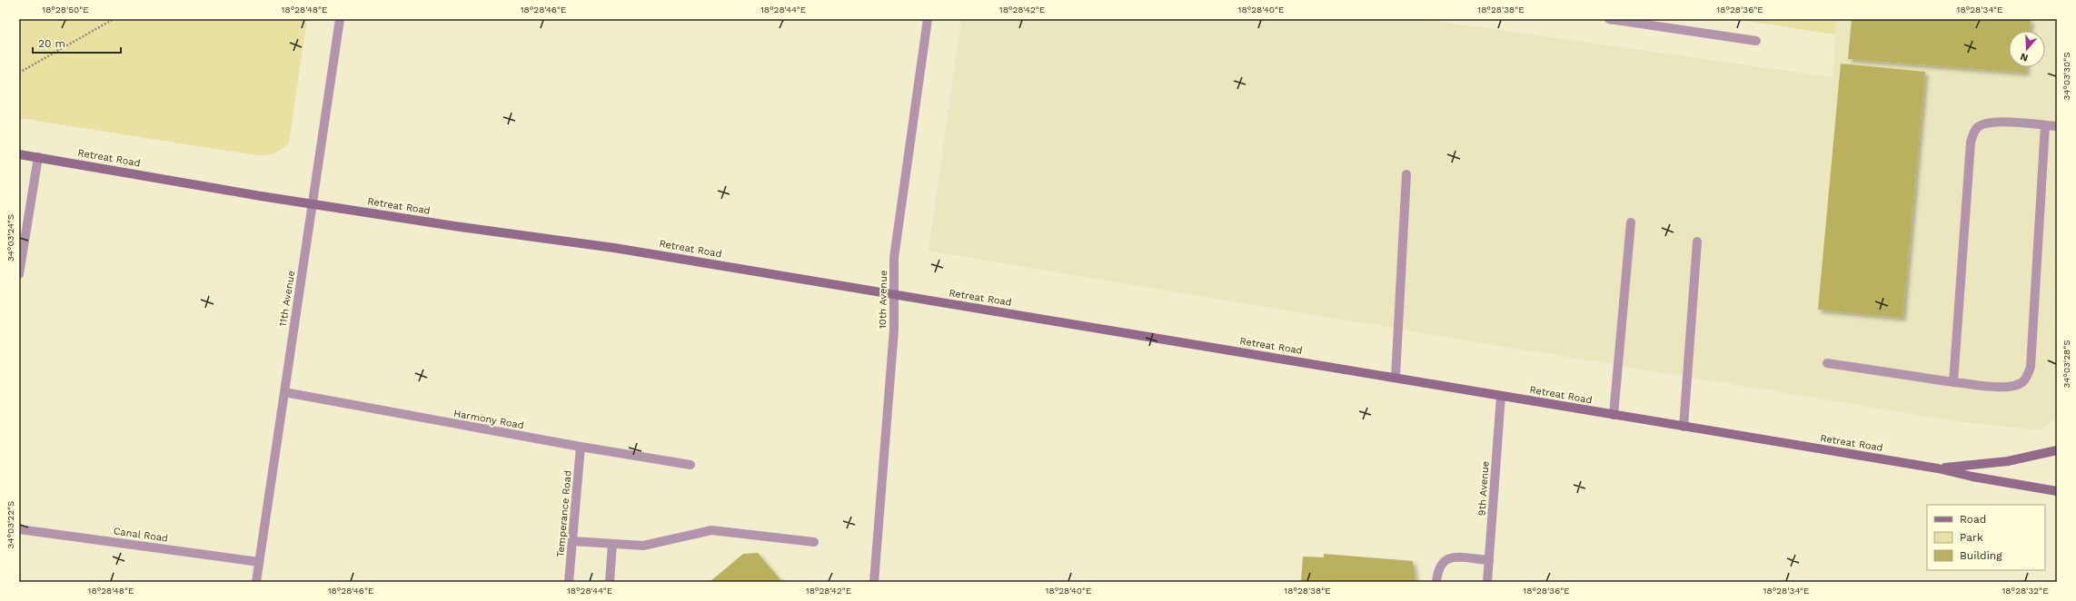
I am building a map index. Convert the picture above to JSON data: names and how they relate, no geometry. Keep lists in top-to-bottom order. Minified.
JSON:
{"streets":{"main road":["Retreat Road"],"street":["11th Avenue","10th Avenue","Harmony Road","9th Avenue","Temperance Road","Canal Road"]},"crossings":[["Retreat Road","11th Avenue"],["Retreat Road","10th Avenue"],["Retreat Road","9th Avenue"],["11th Avenue","Harmony Road"],["11th Avenue","Canal Road"],["Harmony Road","Temperance Road"]],"legend":["Road","Park","Building"],"scale_bar":"20 m","north":"bottom","coordinates":["18°28'50\"E","18°28'48\"E","18°28'46\"E","18°28'44\"E","18°28'42\"E","18°28'40\"E","18°28'38\"E","18°28'36\"E","18°28'34\"E","34°03'30\"S","34°03'24\"S","34°03'28\"S","34°03'22\"S","18°28'32\"E"]}
